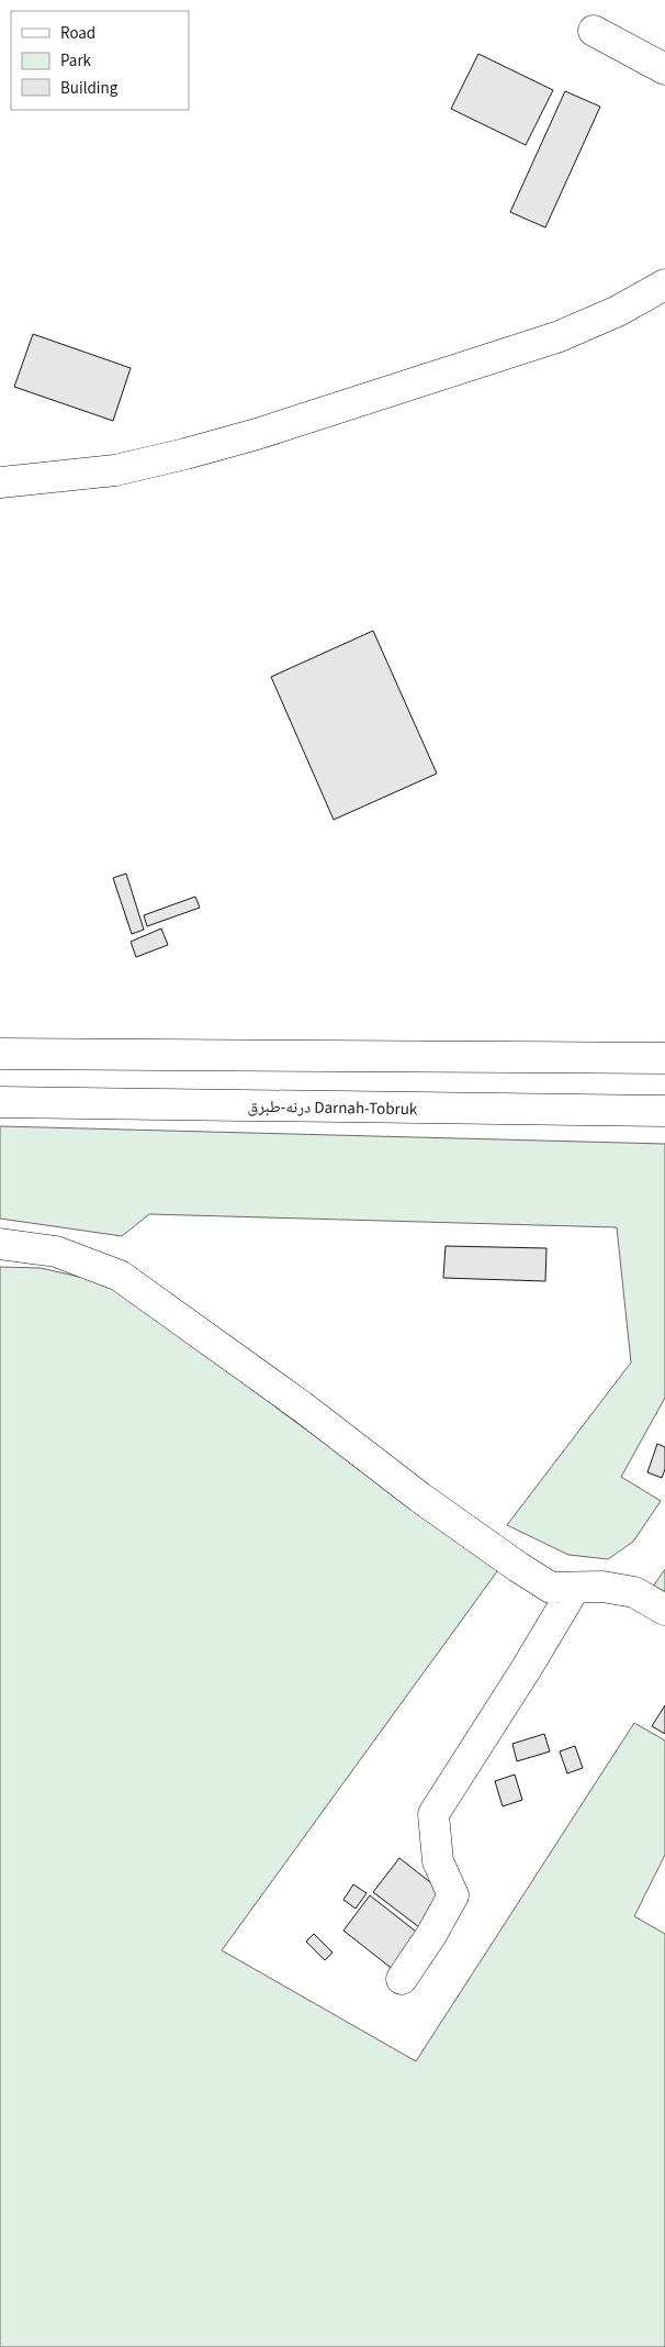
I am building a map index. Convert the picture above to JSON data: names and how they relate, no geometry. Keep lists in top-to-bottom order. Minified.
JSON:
{"streets":{"main road":["درنه-طبرق Darnah-Tobruk"]},"legend":["Road","Park","Building"]}
